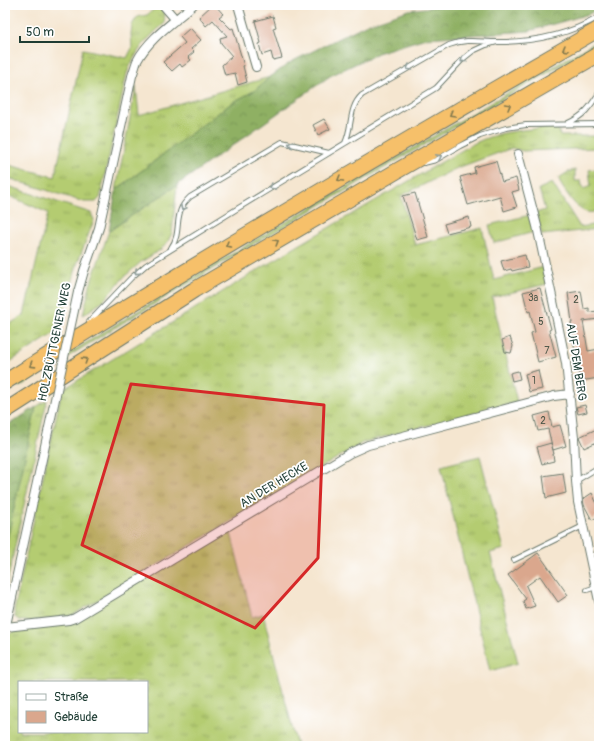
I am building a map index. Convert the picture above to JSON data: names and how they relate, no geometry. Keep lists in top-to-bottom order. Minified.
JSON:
{"streets":{"street":["HOLZBÜTTGENER WEG","AUF DEM BERG","AN DER HECKE"]},"crossings":[["HOLZBÜTTGENER WEG","AN DER HECKE"],["AUF DEM BERG","AN DER HECKE"]],"house_numbers":["3a","2","5","7","1","2"],"legend":["Straße","Gebäude"],"scale_bar":"50 m"}
